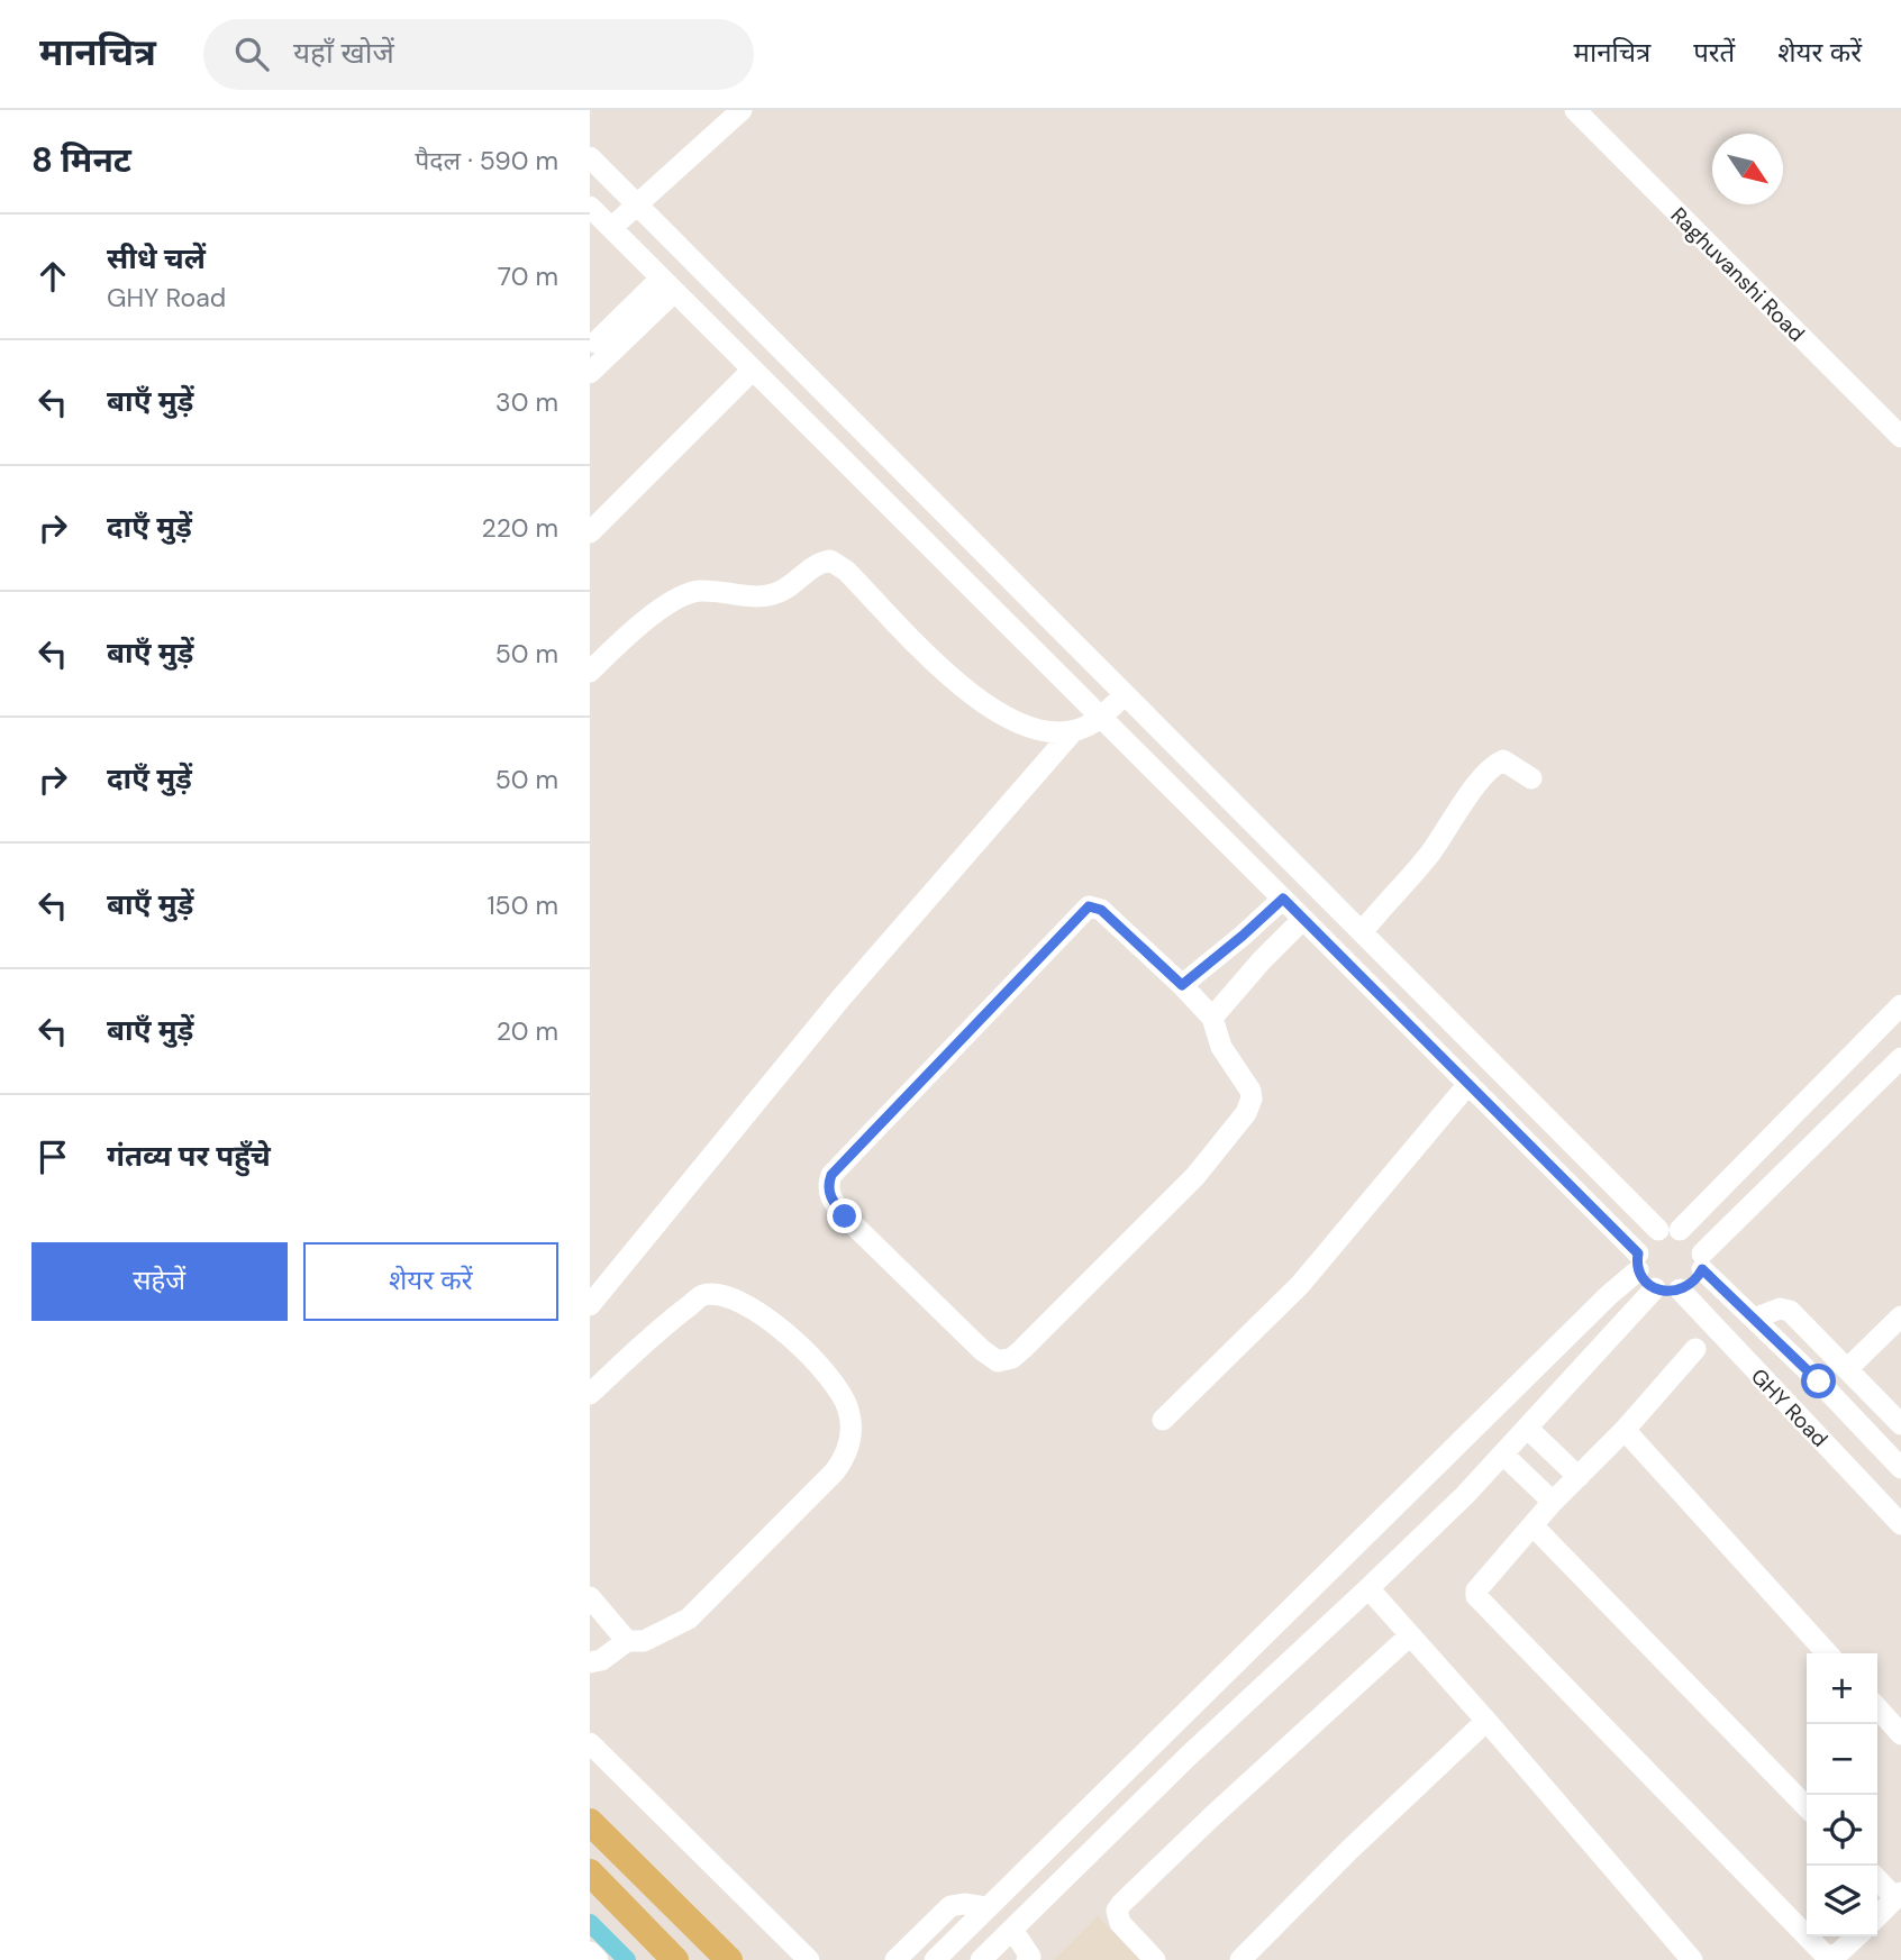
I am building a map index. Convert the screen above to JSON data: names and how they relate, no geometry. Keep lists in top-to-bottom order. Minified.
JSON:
{"streets":{"street":["Raghuvanshi Road","GHY Road"]},"north":"bottom right","page":{"header":"मानचित्र","search":"यहाँ खोजें","nav":["मानचित्र","परतें","शेयर करें"],"heading":["8 मिनट","पैदल · 590 m"],"list":[["सीधे चलें","GHY Road","70 m"],["बाएँ मुड़ें","30 m"],["दाएँ मुड़ें","220 m"],["बाएँ मुड़ें","50 m"],["दाएँ मुड़ें","50 m"],["बाएँ मुड़ें","150 m"],["बाएँ मुड़ें","20 m"],"गंतव्य पर पहुँचे"],"buttons":["सहेजें","शेयर करें"],"map_buttons":["+","−"]}}
